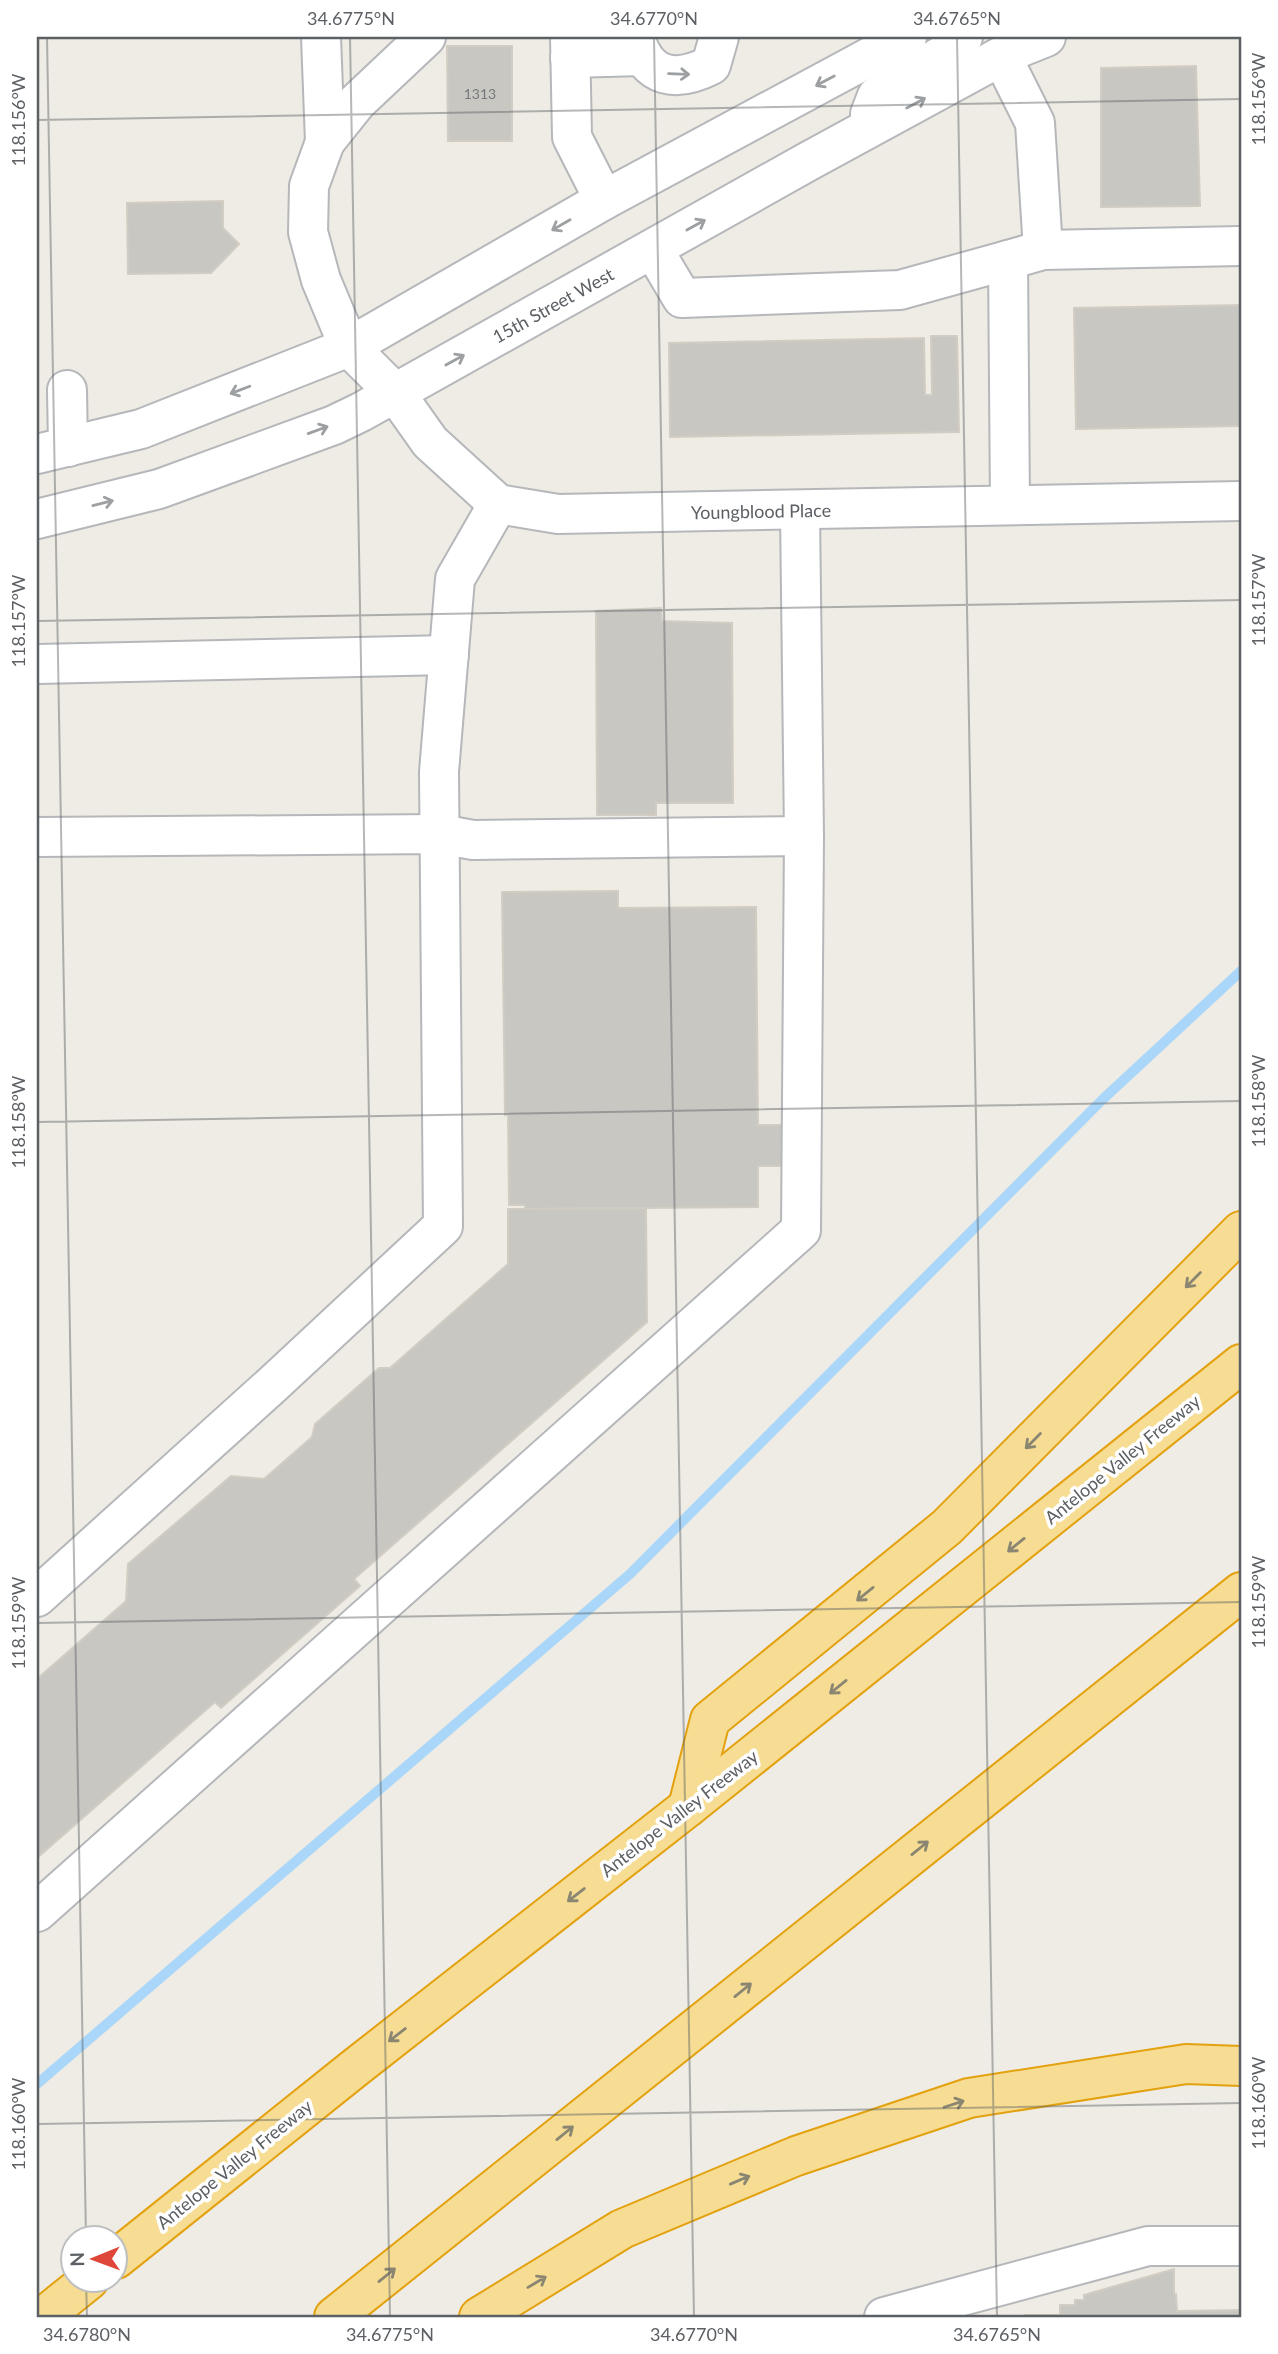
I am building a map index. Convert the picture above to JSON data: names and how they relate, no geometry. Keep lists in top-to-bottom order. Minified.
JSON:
{"streets":{"highway":["Antelope Valley Freeway"],"street":["15th Street West","Youngblood Place"]},"house_numbers":["1313"],"north":"left","coordinates":["34.6775°N","34.6770°N","34.6765°N","118.156°W","118.157°W","118.158°W","118.159°W","118.160°W","34.6780°N"]}
